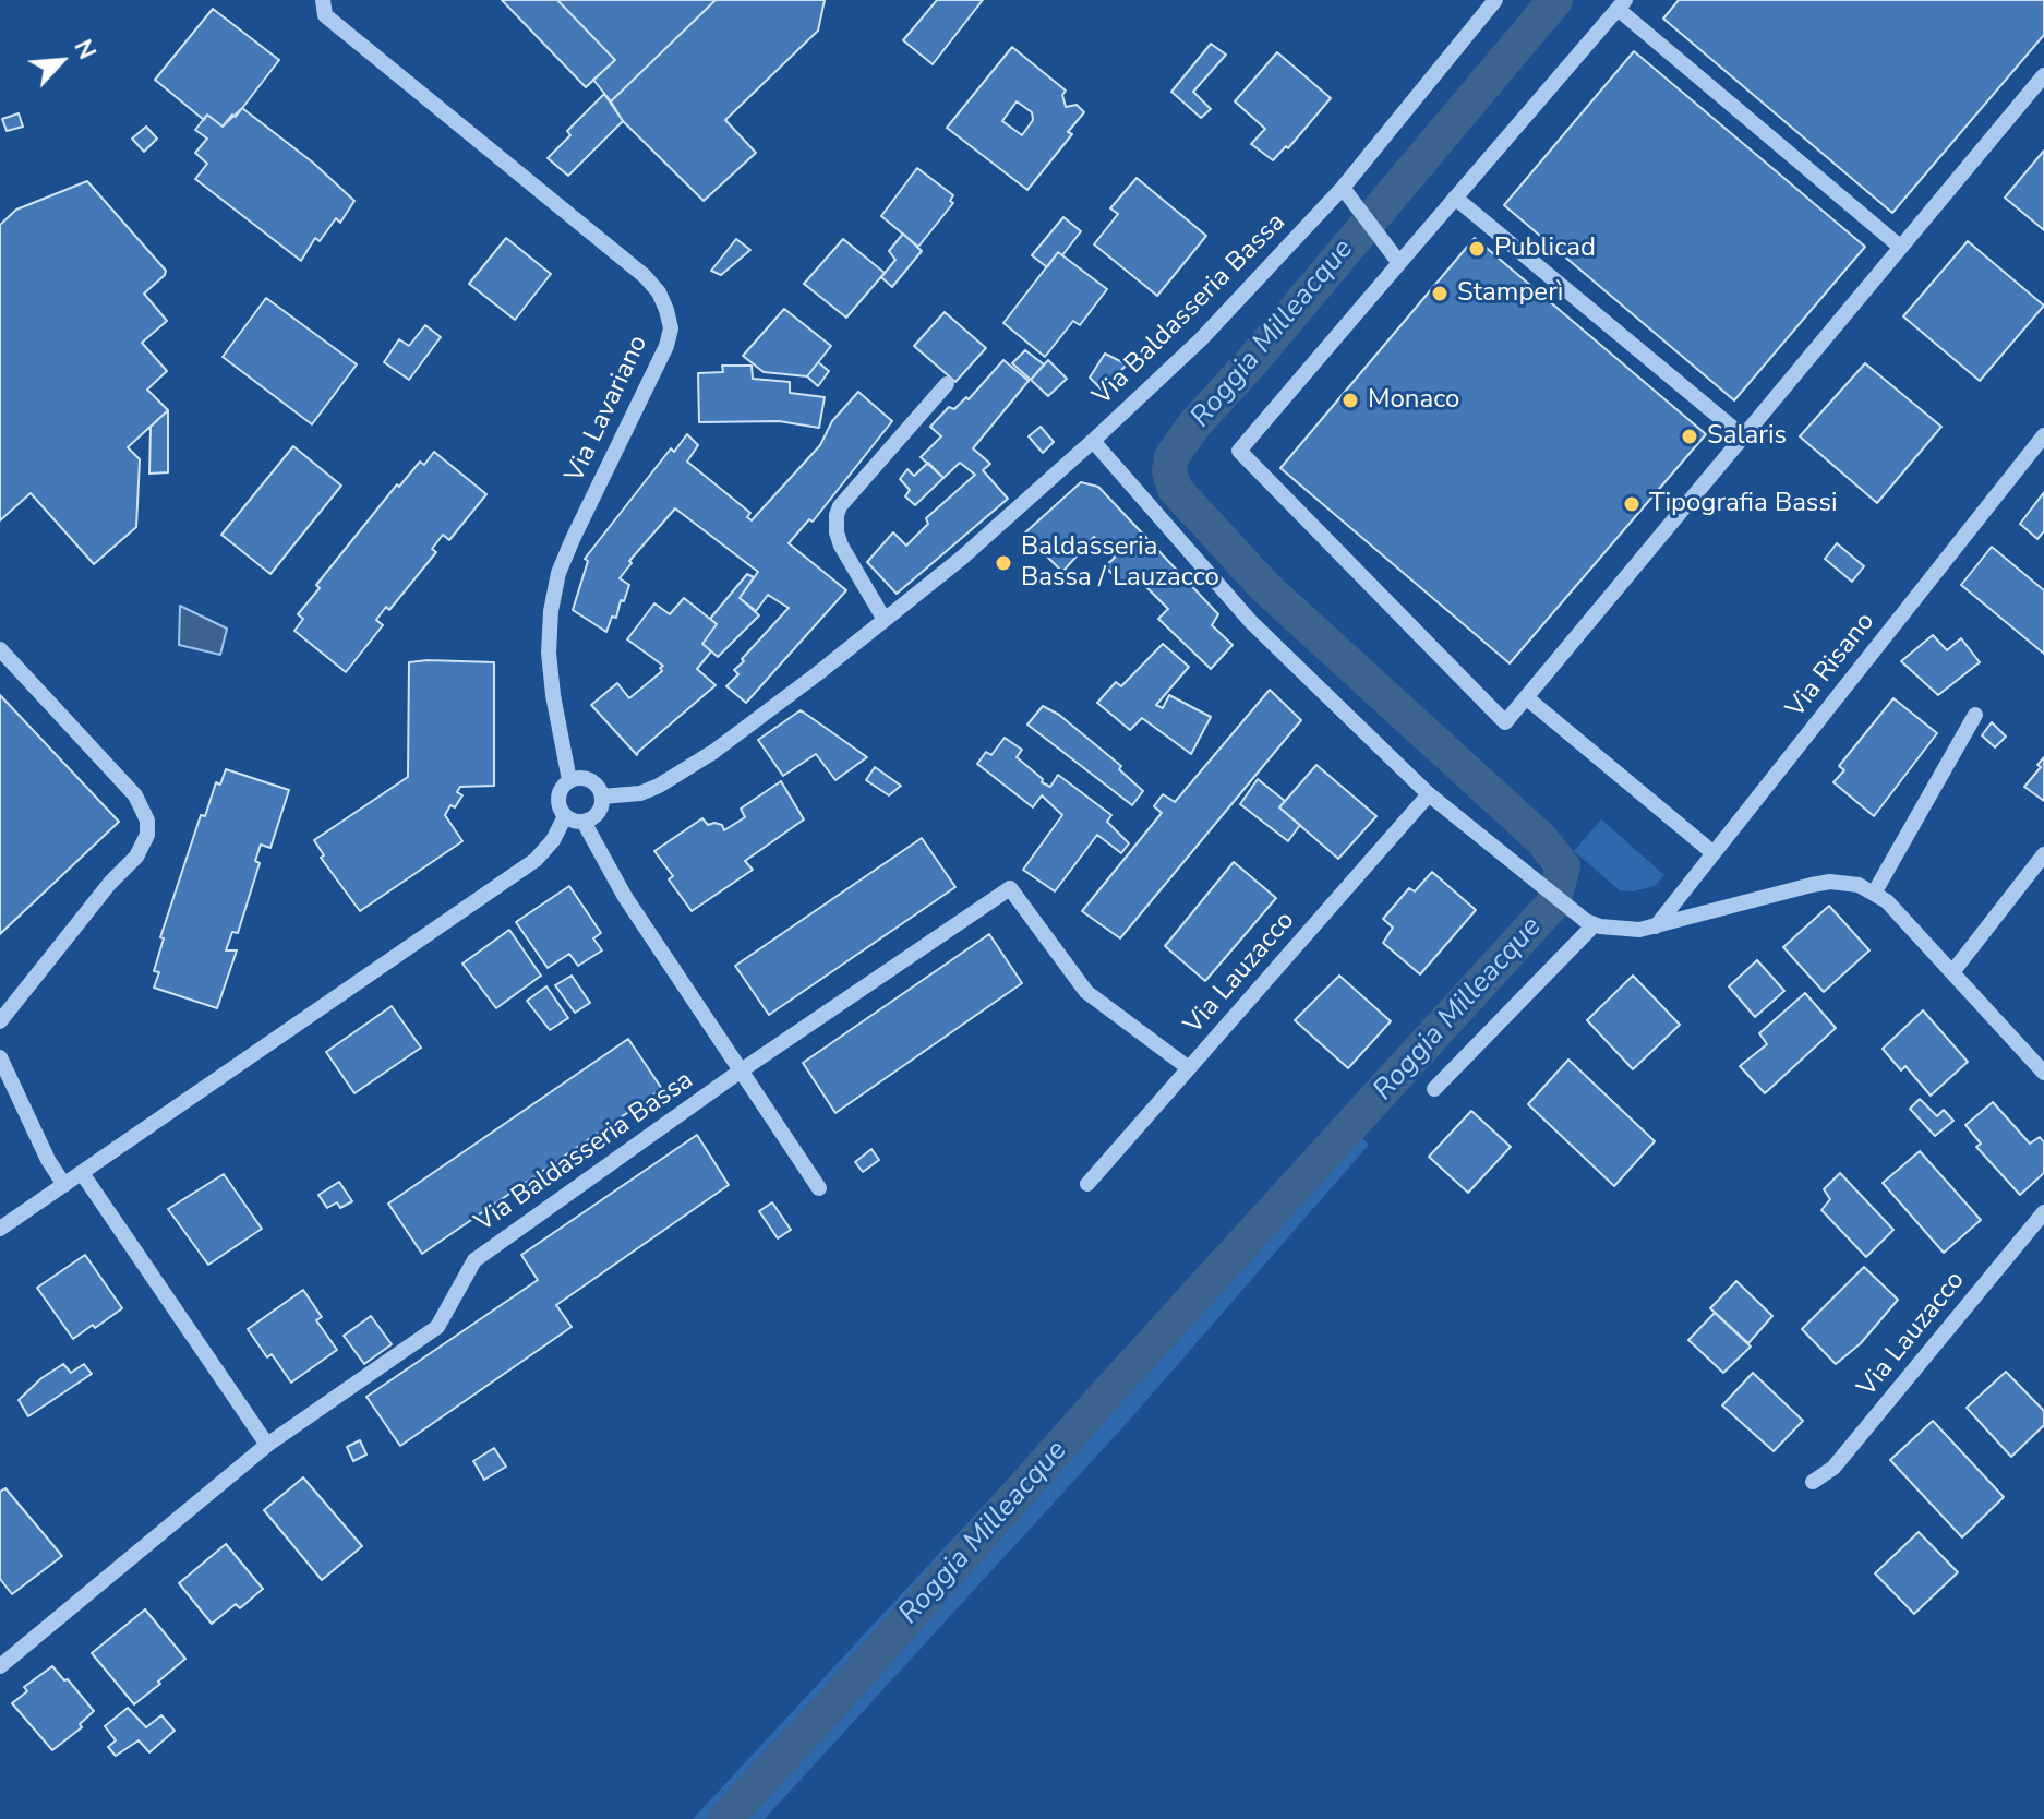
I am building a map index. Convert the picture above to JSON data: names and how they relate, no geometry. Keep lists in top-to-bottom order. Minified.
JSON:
{"streets":{"street":["Via Baldasseria Bassa","Via Lavariano","Via Risano","Via Lauzacco"]},"crossings":[["Via Baldasseria Bassa","Via Lavariano"],["Via Baldasseria Bassa","Via Lauzacco"]],"water":["Roggia Milleacque"],"places":["Publicad","Stamperì","Monaco","Salaris","Tipografia Bassi","Baldasseria Bassa / Lauzacco"],"north":"top right"}
